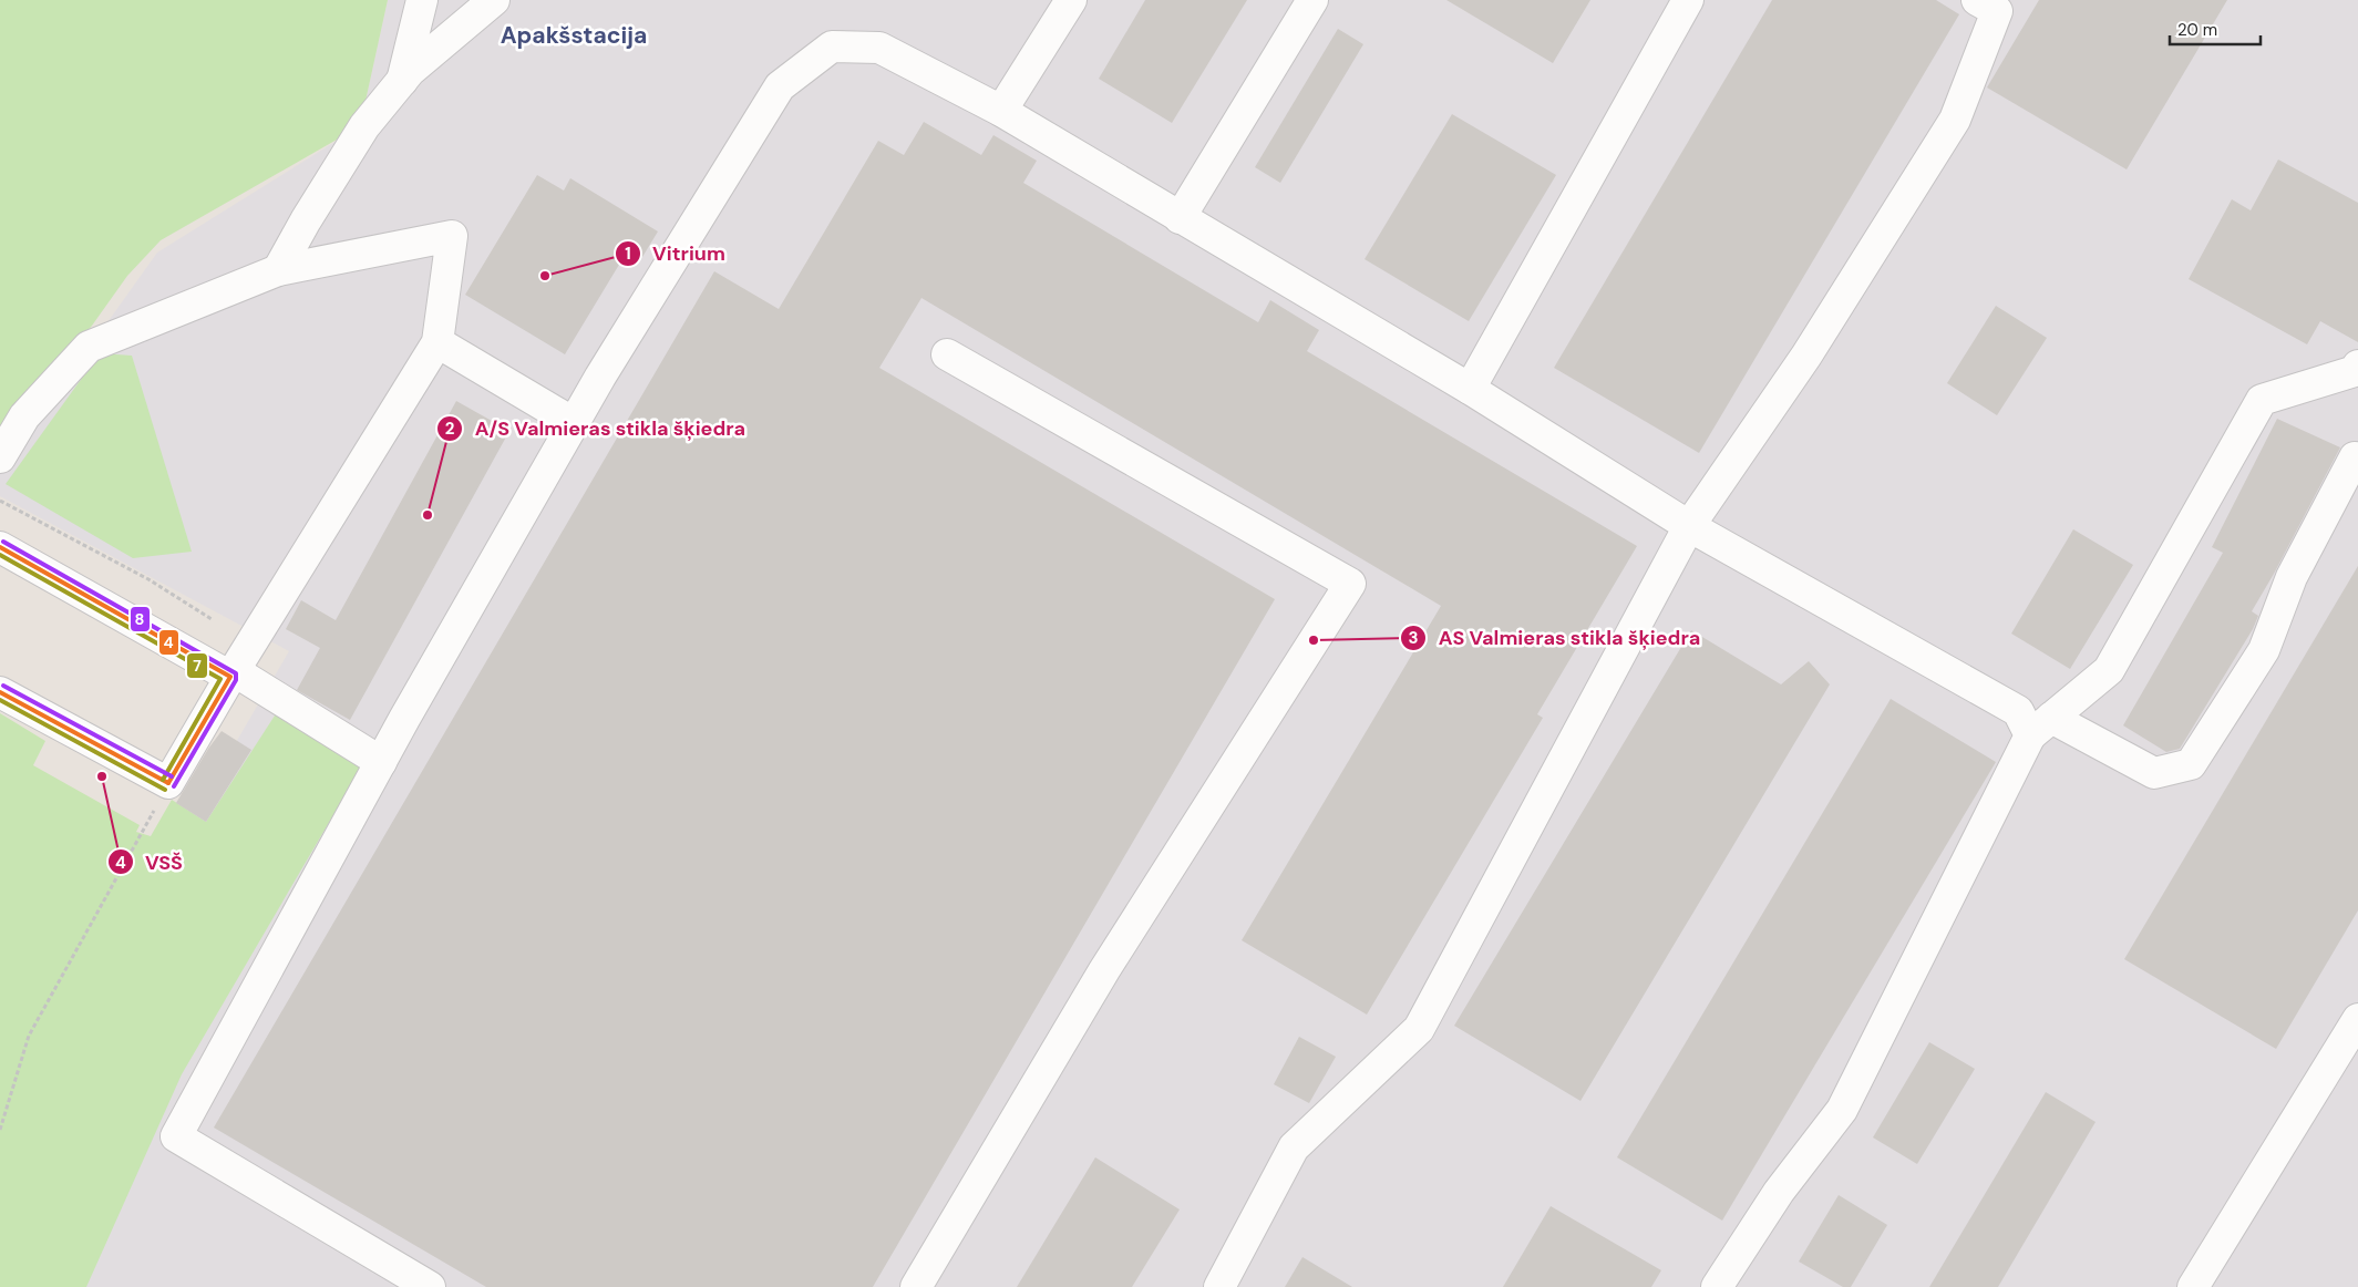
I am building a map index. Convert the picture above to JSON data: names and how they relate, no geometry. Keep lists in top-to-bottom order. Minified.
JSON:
{"districts":["Apakšstacija"],"places":["Vitrium","A/S Valmieras stikla šķiedra","AS Valmieras stikla šķiedra","VSŠ"],"lines":["transit line 8","transit line 4","transit line 7"],"scale_bar":"20 m"}
